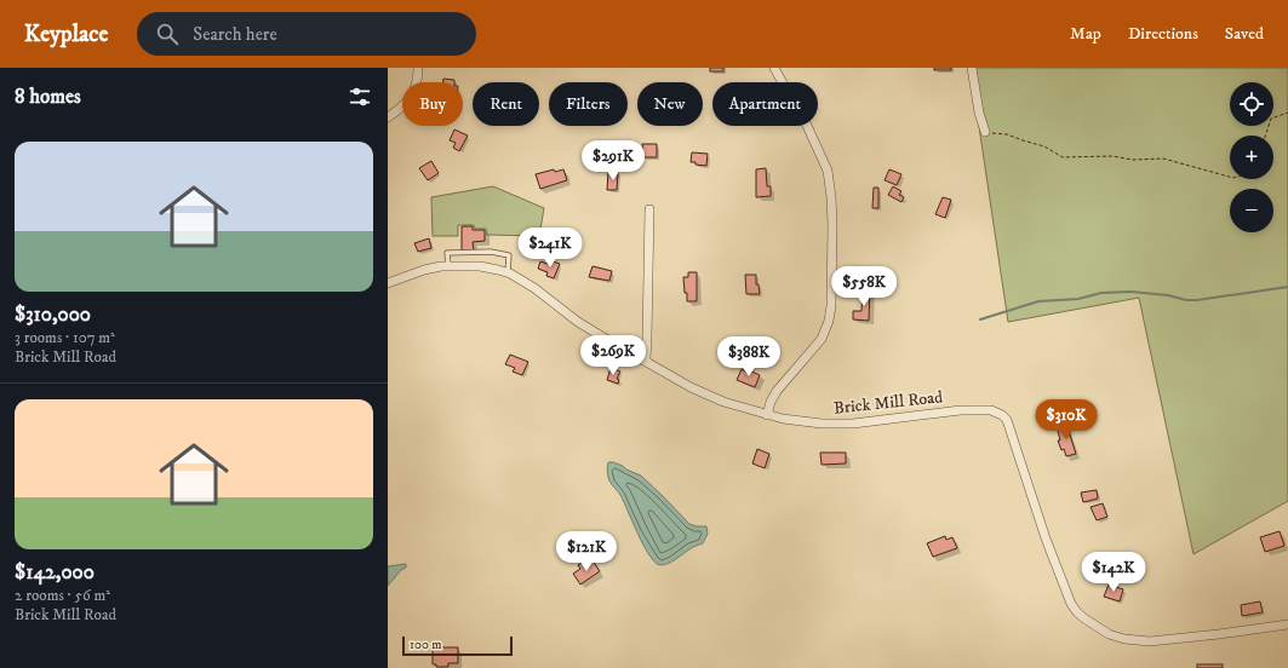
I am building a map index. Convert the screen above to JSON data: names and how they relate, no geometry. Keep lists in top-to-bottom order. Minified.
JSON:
{"streets":{"street":["Brick Mill Road"]},"scale_bar":"100 m","page":{"header":"Keyplace","search":"Search here","nav":["Map","Directions","Saved"],"heading":"8 homes","map_buttons":["+","−"],"chip":["Buy","Rent","Filters","New","Apartment"],"list":[{"name":"$310,000","note":"3 rooms · 107 m² · Brick Mill Road"},{"name":"$142,000","note":"2 rooms · 56 m² · Brick Mill Road"}],"price":["$291K","$241K","$558K","$269K","$388K","$310K","$121K","$142K"],"scale":"100 m"}}
